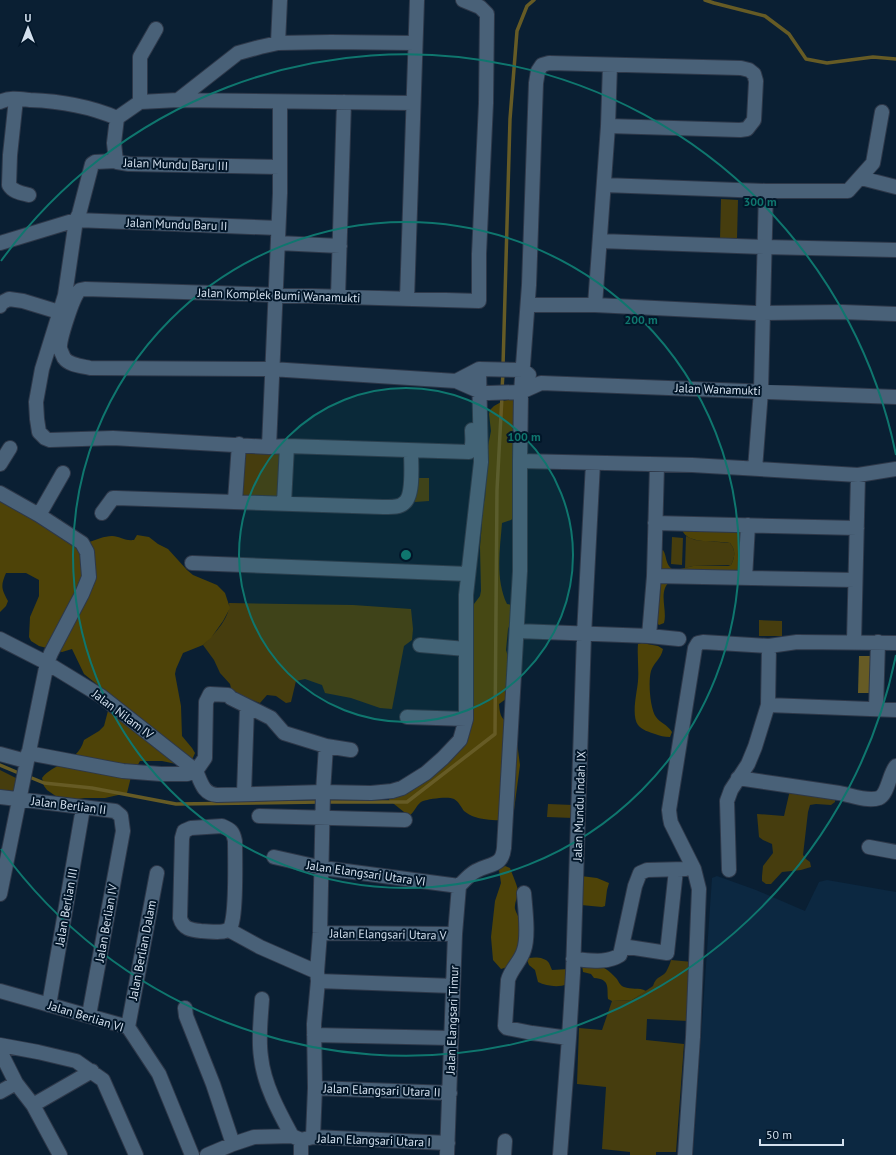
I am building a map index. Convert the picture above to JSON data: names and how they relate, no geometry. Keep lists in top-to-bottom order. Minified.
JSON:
{"streets":{"street":["Jalan Mundu Baru III","Jalan Mundu Baru II","Jalan Komplek Bumi Wanamukti","Jalan Wanamukti","Jalan Nilam IV","Jalan Berlian II","Jalan Mundu Indah IX","Jalan Elangsari Utara VI","Jalan Berlian III","Jalan Berlian IV","Jalan Elangsari Utara V","Jalan Berlian Dalam","Jalan Berlian VI","Jalan Elangsari Timur","Jalan Elangsari Utara II","Jalan Elangsari Utara I"]},"crossings":[["Jalan Berlian II","Jalan Berlian III"],["Jalan Berlian II","Jalan Berlian IV"],["Jalan Elangsari Utara VI","Jalan Elangsari Timur"],["Jalan Berlian III","Jalan Berlian VI"],["Jalan Berlian IV","Jalan Berlian VI"],["Jalan Elangsari Utara V","Jalan Elangsari Timur"],["Jalan Berlian Dalam","Jalan Berlian VI"],["Jalan Elangsari Timur","Jalan Elangsari Utara II"],["Jalan Elangsari Timur","Jalan Elangsari Utara I"]],"scale_bar":"50 m","north":"top","rings":["300 m","200 m","100 m"]}
